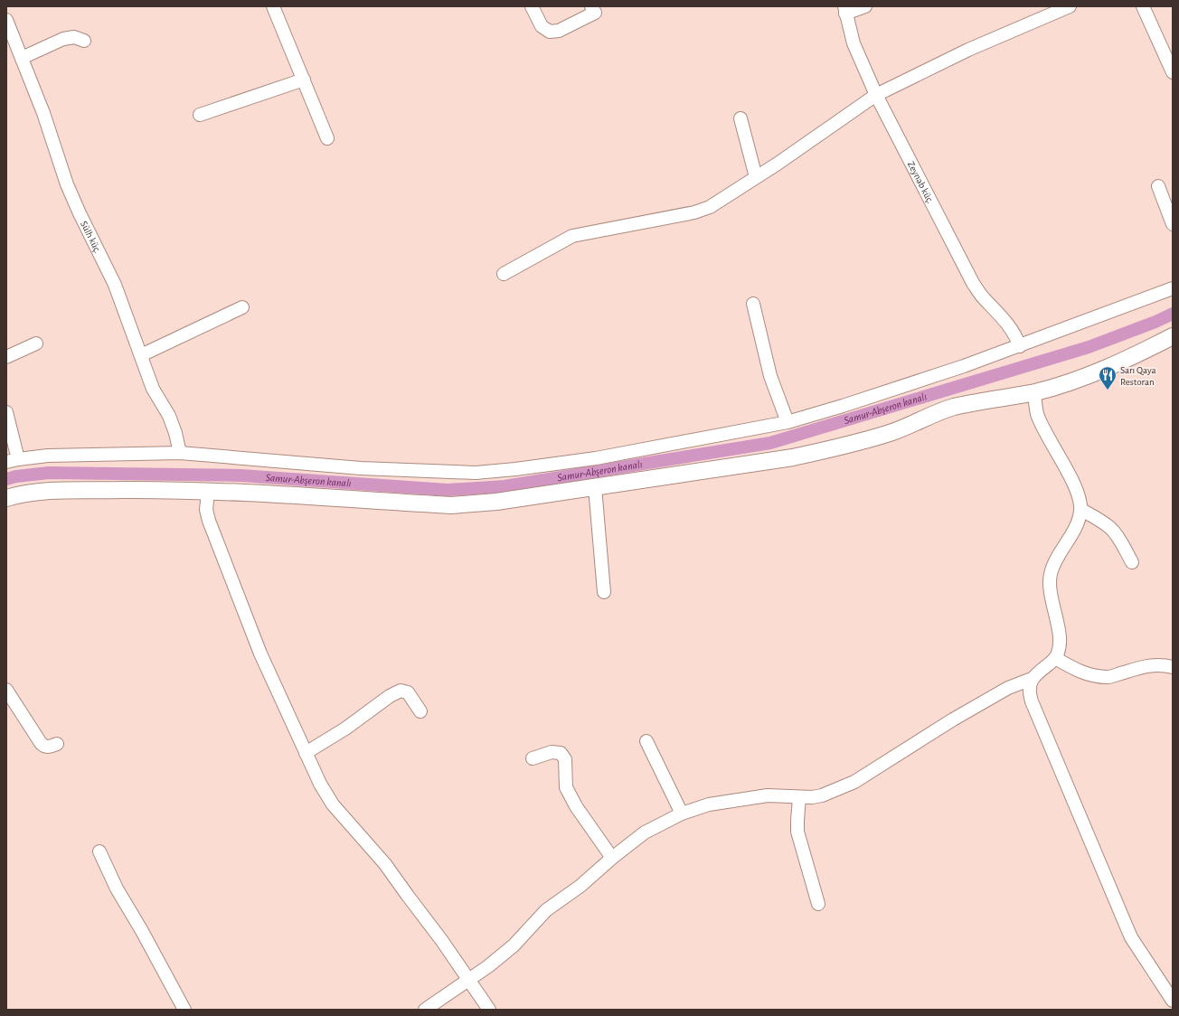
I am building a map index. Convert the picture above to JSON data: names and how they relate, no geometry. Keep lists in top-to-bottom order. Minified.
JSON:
{"streets":{"street":["Zeynəb küç.","Sülh küç."]},"water":["Samur-Abşeron kanalı"],"places":{"restaurant":["Sarı Qaya Restoran"]}}
